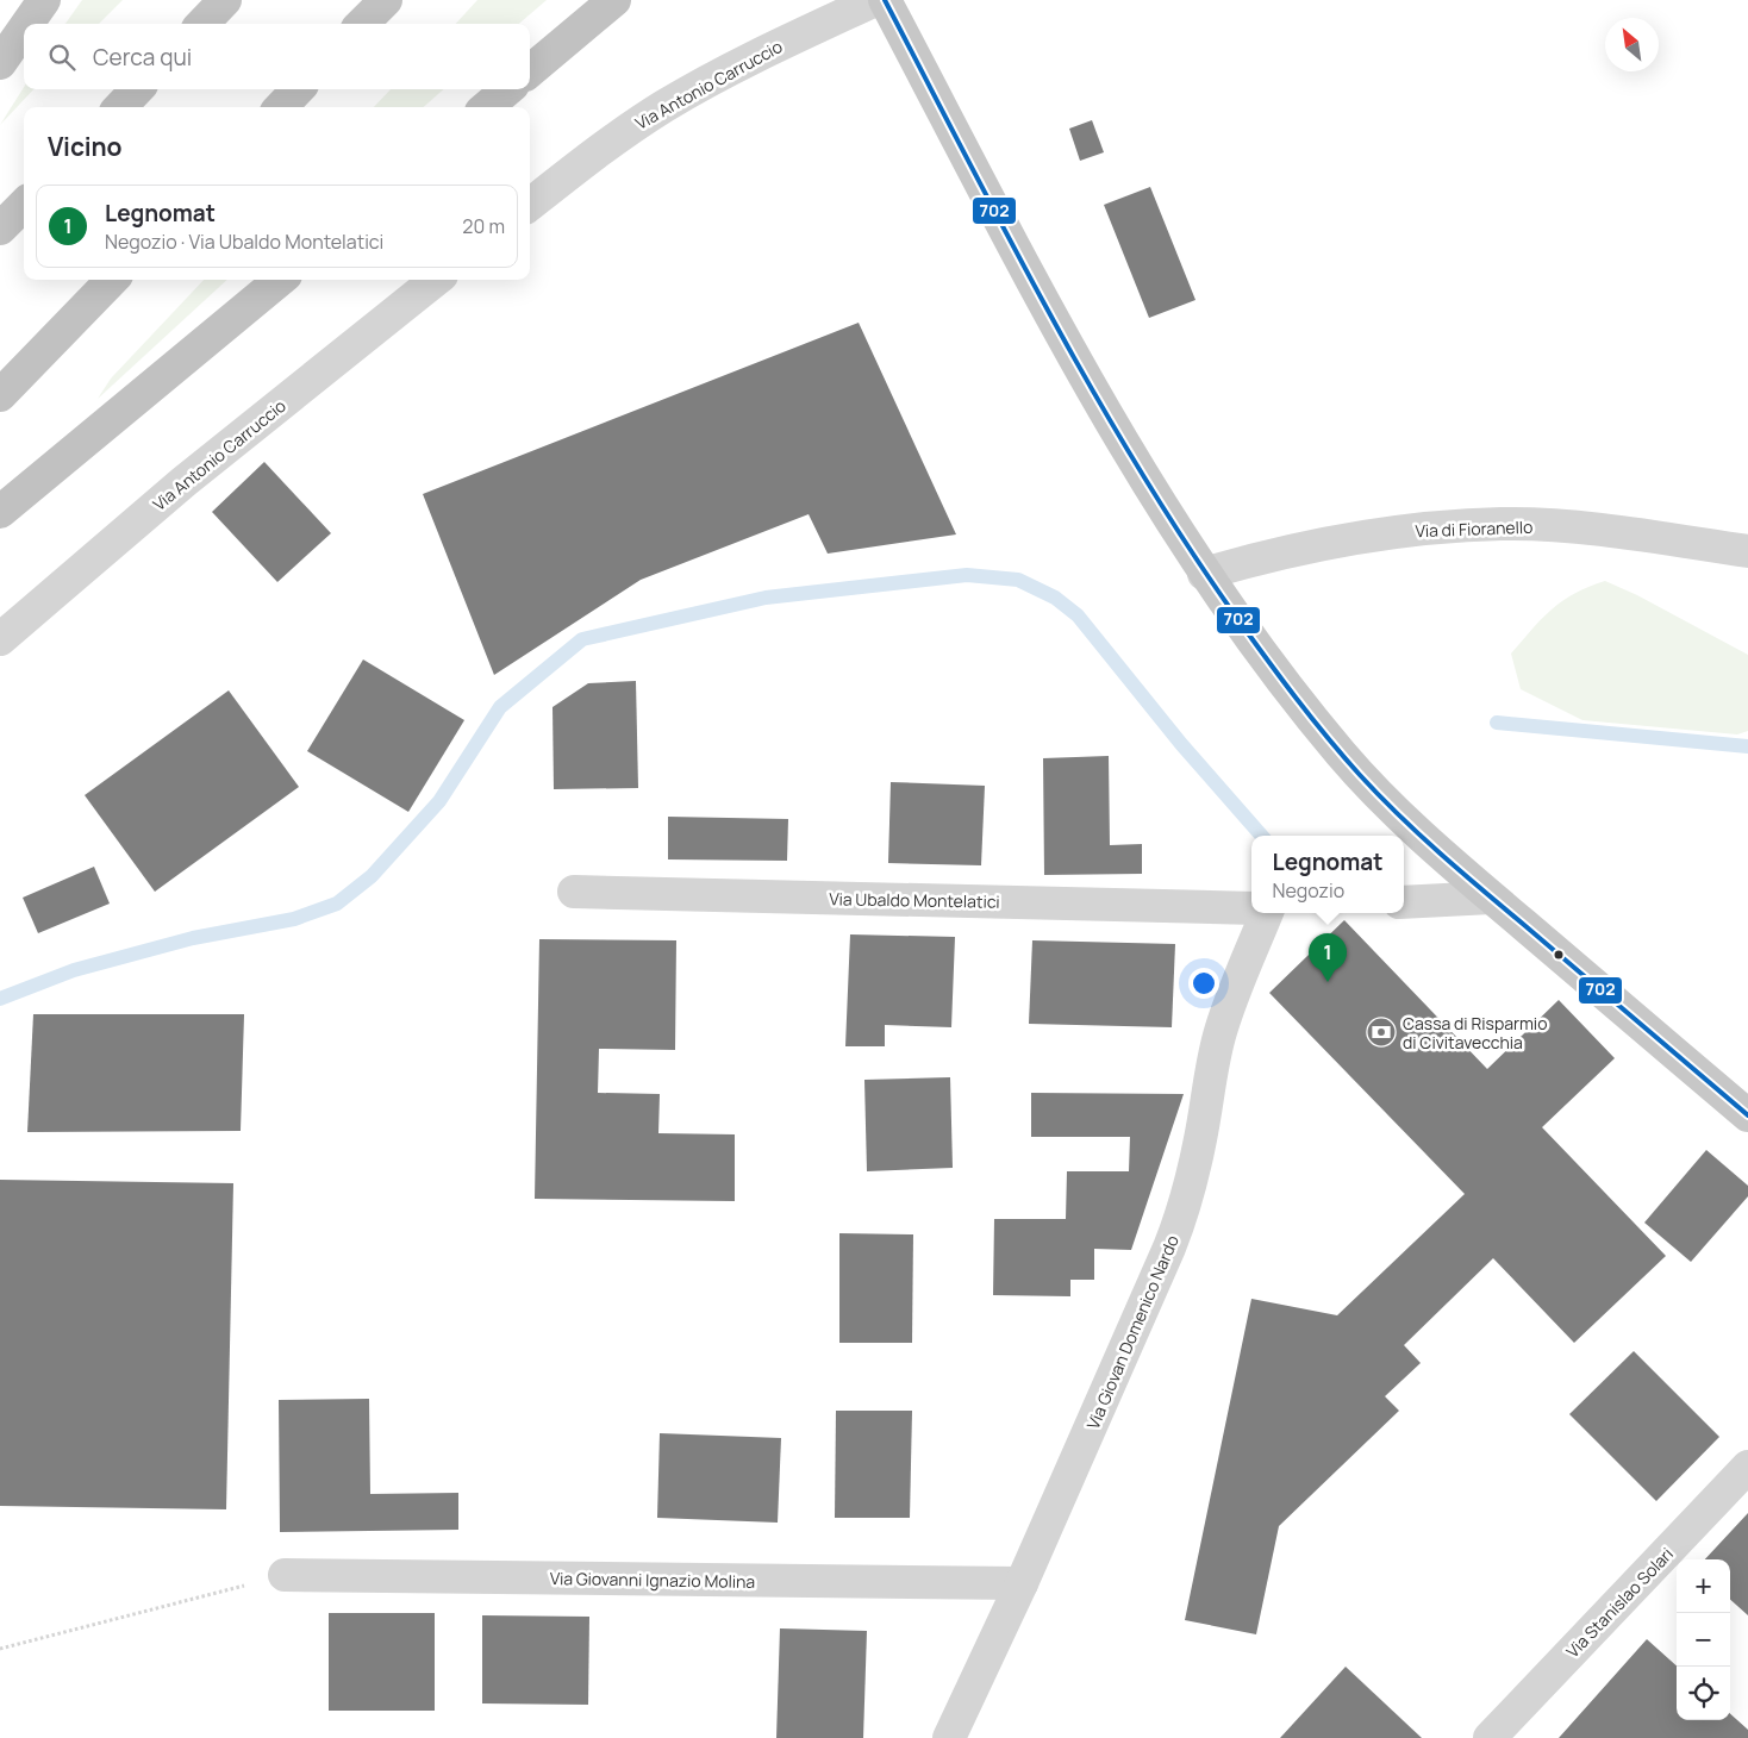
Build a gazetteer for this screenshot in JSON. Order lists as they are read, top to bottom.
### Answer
{
  "streets": {
    "street": [
      "Via Antonio Carruccio",
      "Via di Fioranello",
      "Via Ubaldo Montelatici",
      "Via Giovan Domenico Nardo",
      "Via Giovanni Ignazio Molina",
      "Via Stanislao Solari"
    ]
  },
  "crossings": [
    ["Via Giovan Domenico Nardo", "Via Giovanni Ignazio Molina"]
  ],
  "places": {
    "bank": ["Cassa di Risparmio di Civitavecchia"]
  },
  "lines": ["transit line 702"],
  "north": "top left",
  "page": {
    "search": "Cerca qui",
    "heading": "Vicino",
    "list": [
      {
        "mark": "1",
        "name": "Legnomat",
        "note": "Negozio · Via Ubaldo Montelatici",
        "value": "20 m"
      }
    ],
    "popup": ["Legnomat", "Negozio"],
    "pins": "1",
    "map_buttons": ["+", "−"]
  }
}
